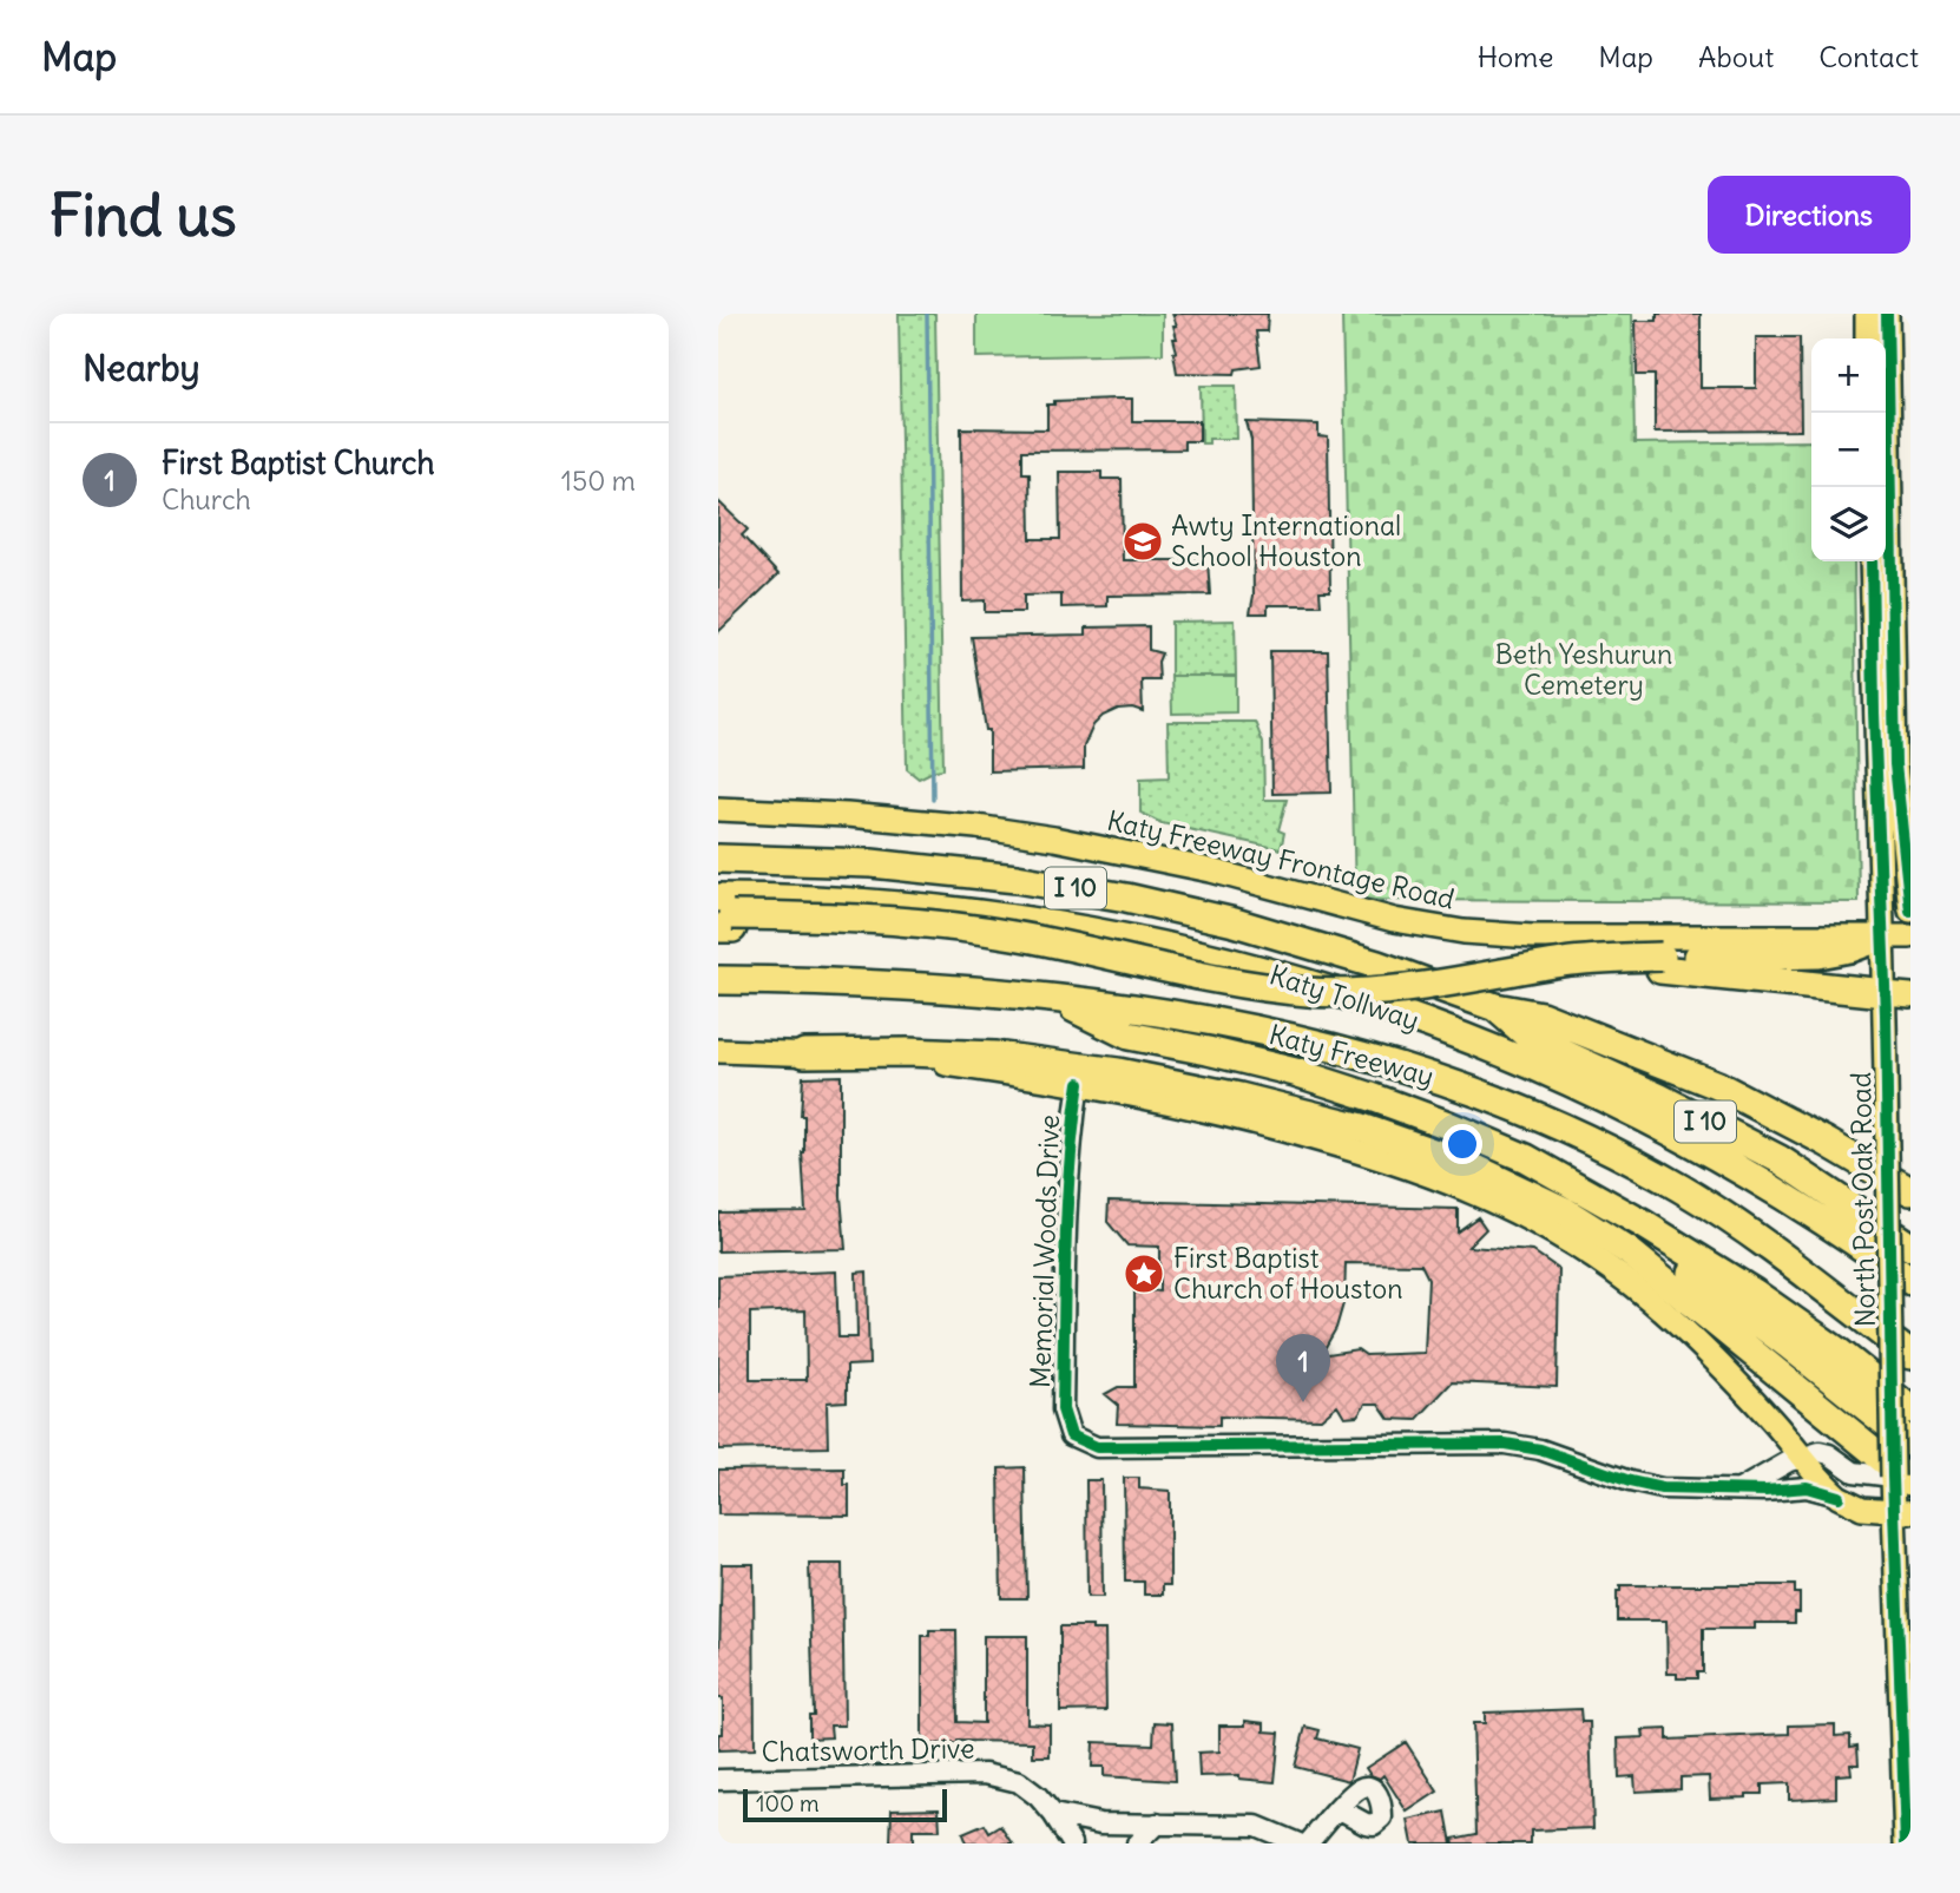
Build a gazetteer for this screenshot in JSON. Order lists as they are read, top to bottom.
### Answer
{
  "streets": {
    "highway": ["I 10", "Katy Tollway", "Katy Freeway"],
    "main road": ["Katy Freeway Frontage Road", "North Post Oak Road"],
    "street": ["Memorial Woods Drive", "Chatsworth Drive"]
  },
  "crossings": [
    ["Katy Freeway Frontage Road", "North Post Oak Road"]
  ],
  "parks": ["Beth Yeshurun Cemetery"],
  "places": {
    "school or university": ["Awty International School Houston"],
    "place": ["First Baptist Church of Houston"]
  },
  "scale_bar": "100 m",
  "page": {
    "header": "Map",
    "nav": [
      "Home",
      "Map",
      "About",
      "Contact"
    ],
    "buttons": "Directions",
    "title": "Find us",
    "heading": "Nearby",
    "map_buttons": ["+", "−"],
    "list": [
      {
        "mark": "1",
        "name": "First Baptist Church",
        "note": "Church",
        "value": "150 m"
      }
    ],
    "pins": "1",
    "scale": "100 m"
  }
}
